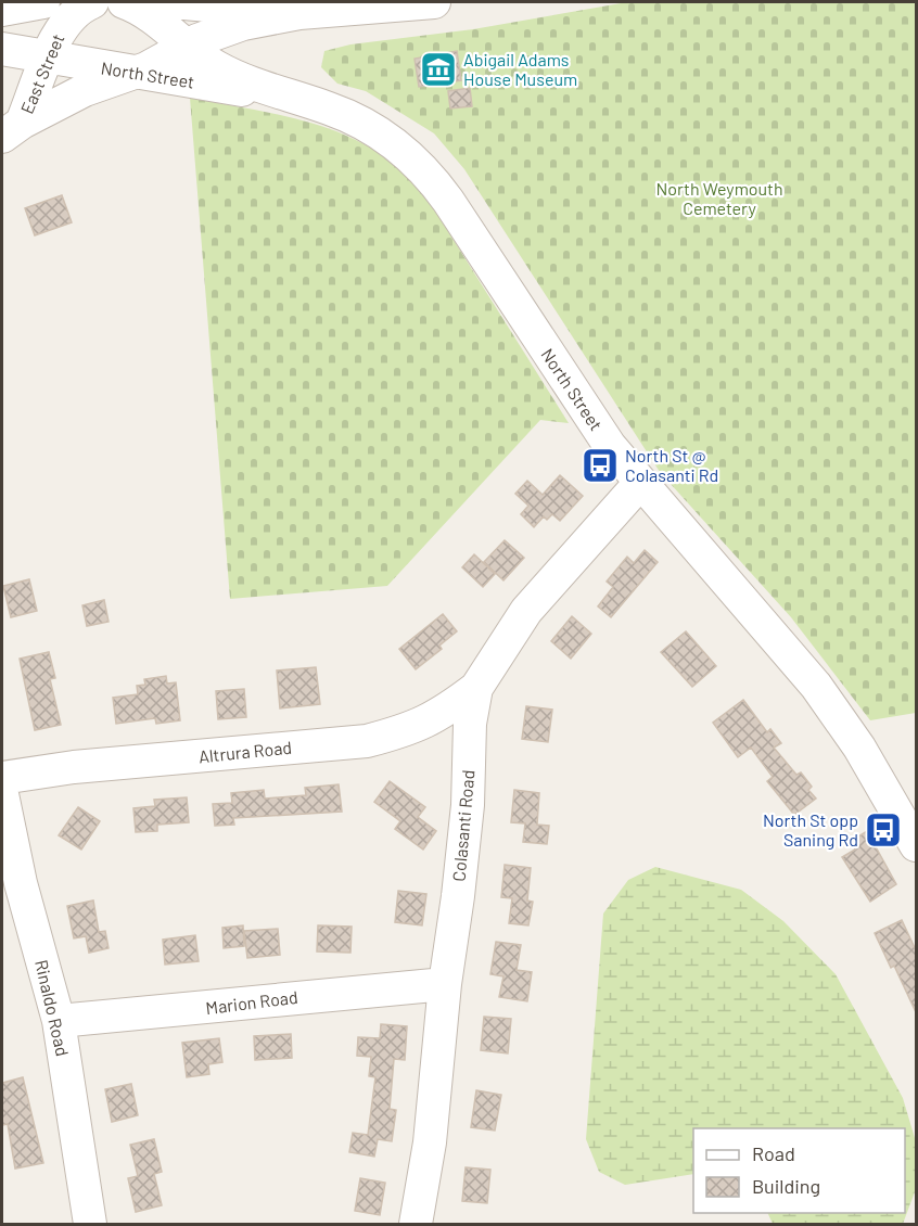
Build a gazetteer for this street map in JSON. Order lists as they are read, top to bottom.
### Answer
{
  "streets": {
    "street": [
      "East Street",
      "North Street",
      "Altrura Road",
      "Colasanti Road",
      "Marion Road",
      "Rinaldo Road"
    ]
  },
  "crossings": [
    ["East Street", "North Street"],
    ["North Street", "Colasanti Road"],
    ["Altrura Road", "Colasanti Road"],
    ["Colasanti Road", "Marion Road"],
    ["Marion Road", "Rinaldo Road"]
  ],
  "parks": ["North Weymouth Cemetery"],
  "places": {
    "museum": ["Abigail Adams House Museum"],
    "bus stop": ["North St @ Colasanti Rd", "North St opp Saning Rd"]
  },
  "legend": ["Road", "Building"]
}
